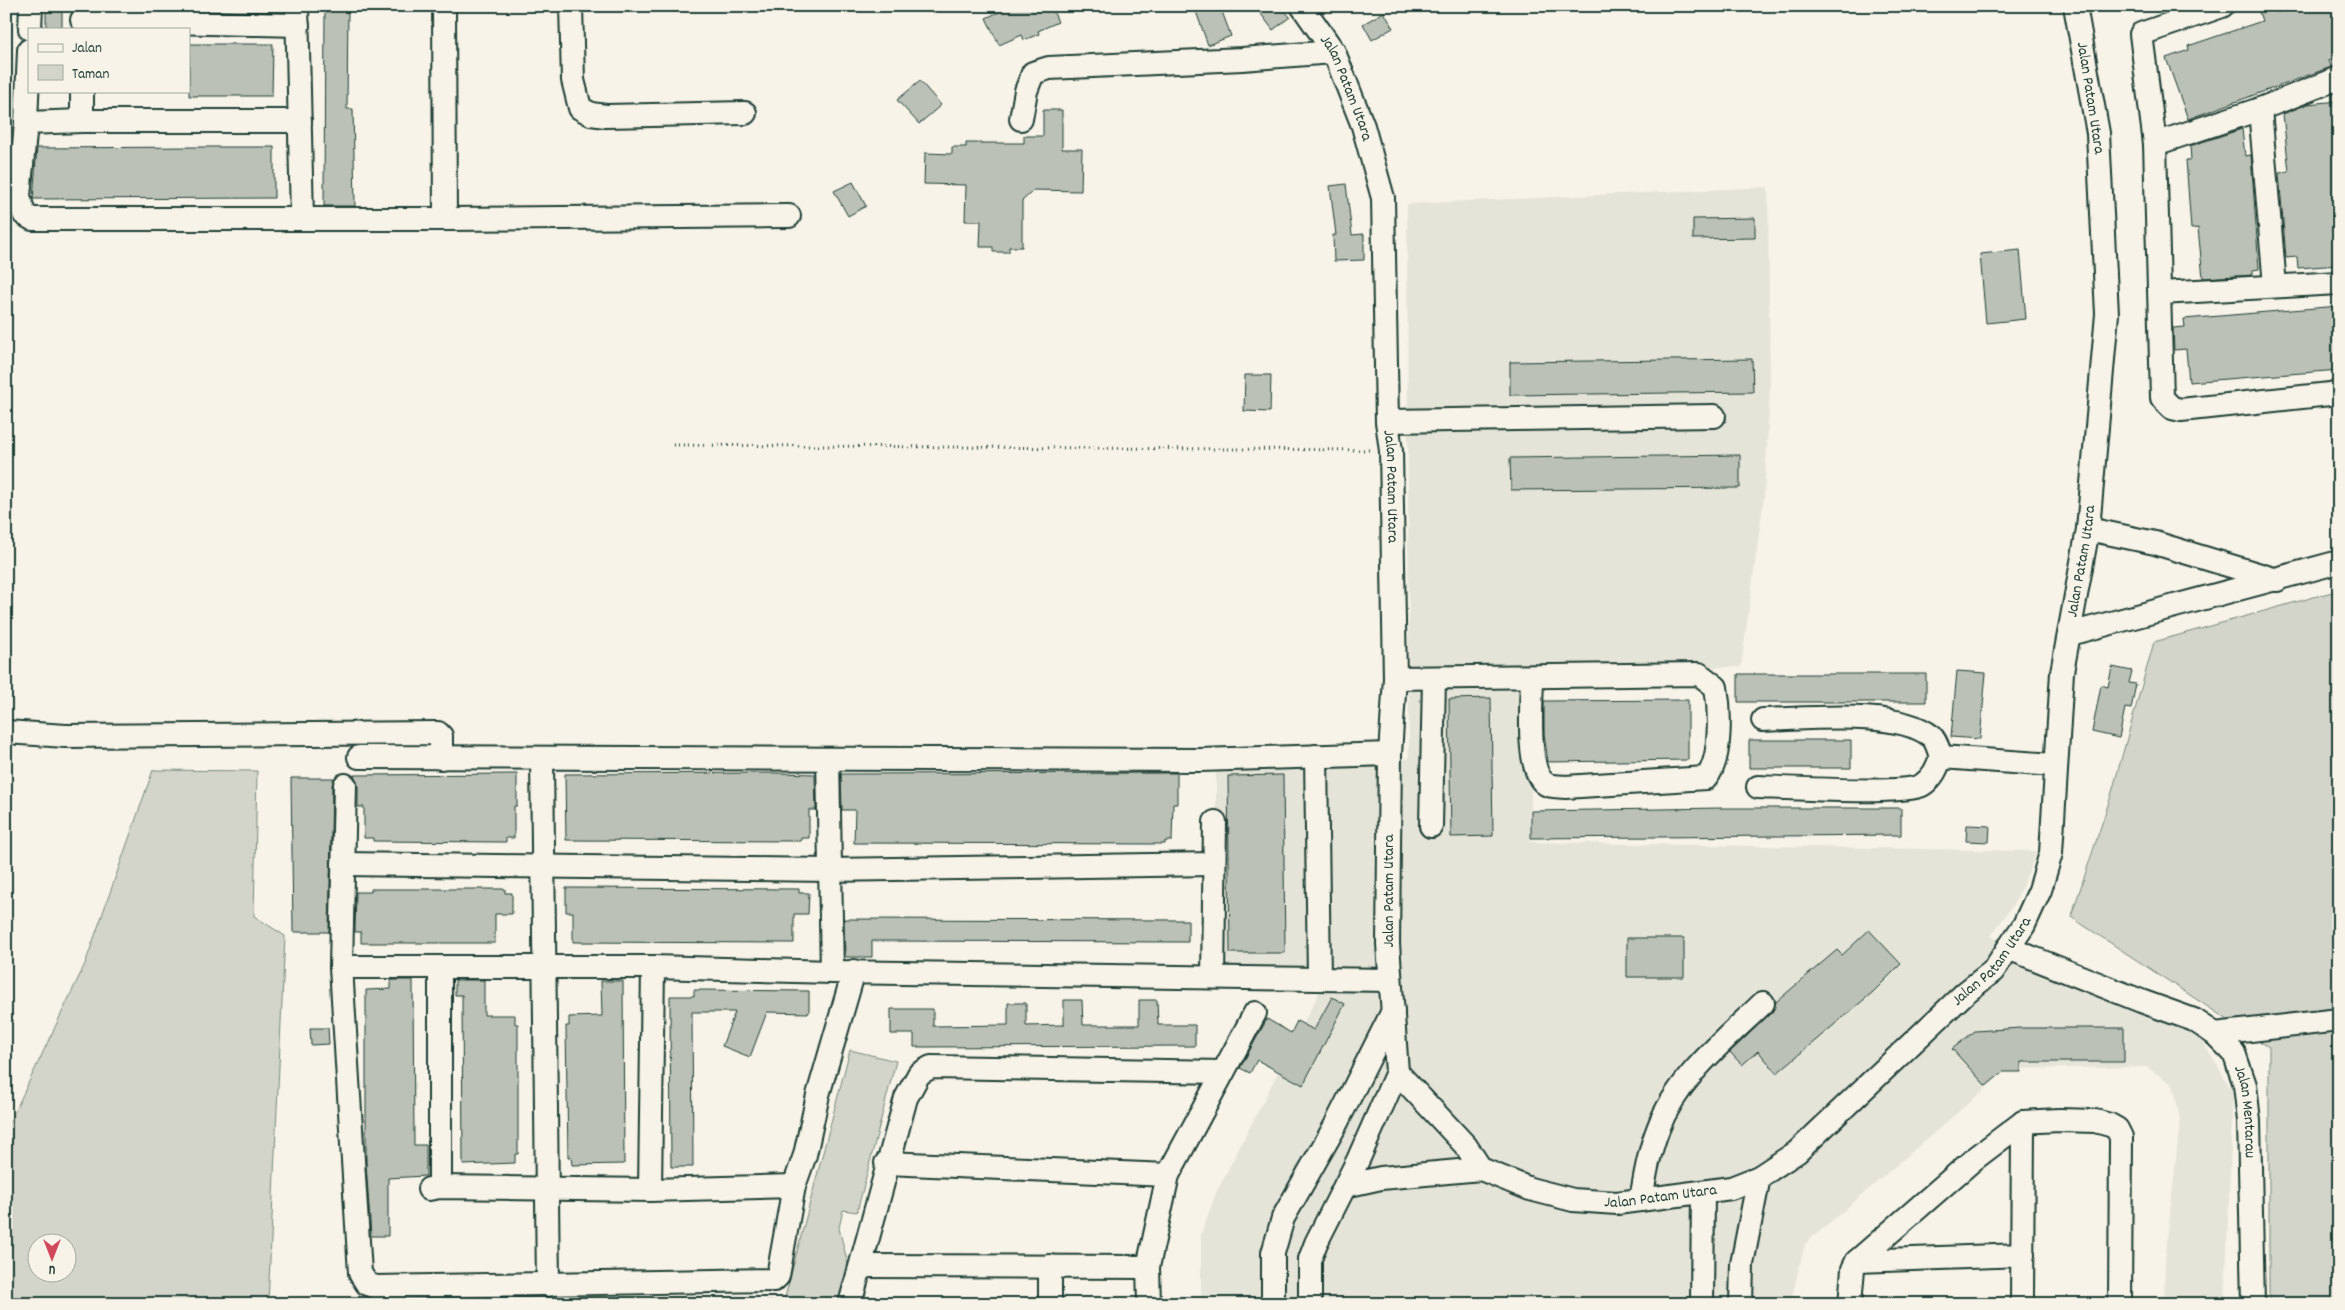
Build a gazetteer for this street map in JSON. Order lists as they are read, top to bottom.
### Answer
{
  "streets": {
    "street": ["Jalan Patam Utara", "Jalan Mentarau"]
  },
  "crossings": [
    ["Jalan Patam Utara", "Jalan Mentarau"]
  ],
  "legend": ["Jalan", "Taman"],
  "north": "bottom"
}
